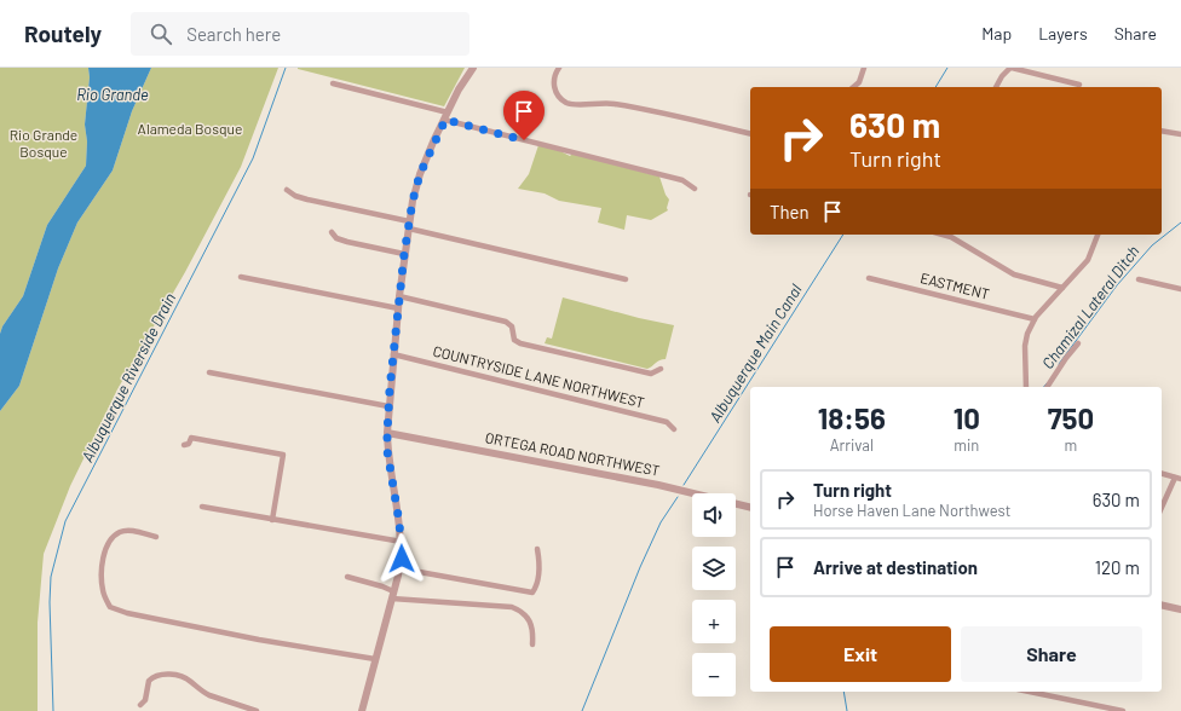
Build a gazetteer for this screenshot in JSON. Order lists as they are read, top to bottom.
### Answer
{
  "streets": {
    "street": ["EASTMENT", "COUNTRYSIDE LANE NORTHWEST", "ORTEGA ROAD NORTHWEST"]
  },
  "water": [
    "Rio Grande",
    "Chamizal Lateral Ditch",
    "Albuquerque Main Canal",
    "Albuquerque Riverside Drain"
  ],
  "parks": ["Alameda Bosque", "Rio Grande Bosque"],
  "page": {
    "header": "Routely",
    "search": "Search here",
    "nav": ["Map", "Layers", "Share"],
    "turn": ["630 m", "Turn right"],
    "then": "Then",
    "eta": [
      "18:56",
      "Arrival",
      "10",
      "min",
      "750",
      "m"
    ],
    "list": [
      {
        "name": "Turn right",
        "note": "Horse Haven Lane Northwest",
        "value": "630 m"
      },
      {
        "name": "Arrive at destination",
        "value": "120 m"
      }
    ],
    "map_buttons": ["+", "−"],
    "buttons": ["Exit", "Share"]
  }
}
